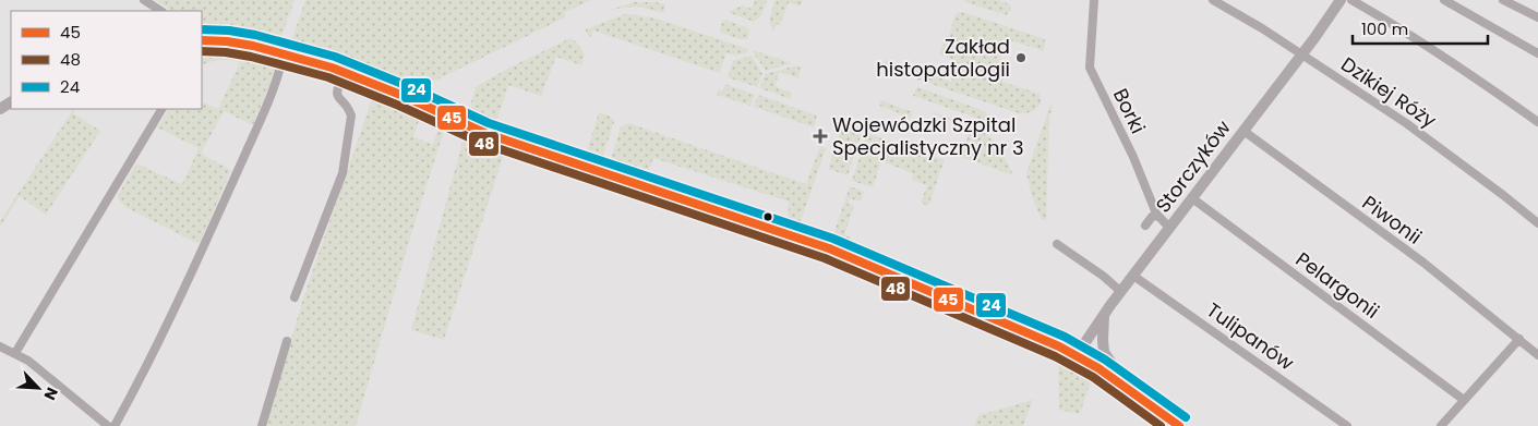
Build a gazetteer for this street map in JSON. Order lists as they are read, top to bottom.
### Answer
{
  "streets": {
    "street": [
      "Dzikiej Róży",
      "Borki",
      "Storczyków",
      "Piwonii",
      "Pelargonii",
      "Tulipanów"
    ]
  },
  "crossings": [
    ["Dzikiej Róży", "Storczyków"],
    ["Borki", "Storczyków"],
    ["Storczyków", "Piwonii"],
    ["Storczyków", "Pelargonii"],
    ["Storczyków", "Tulipanów"]
  ],
  "places": {
    "other": ["Zakład histopatologii"],
    "health": ["Wojewódzki Szpital Specjalistyczny nr 3"]
  },
  "lines": ["transit line 24", "transit line 45", "transit line 48"],
  "legend": ["45", "48", "24"],
  "scale_bar": "100 m",
  "north": "bottom right"
}
